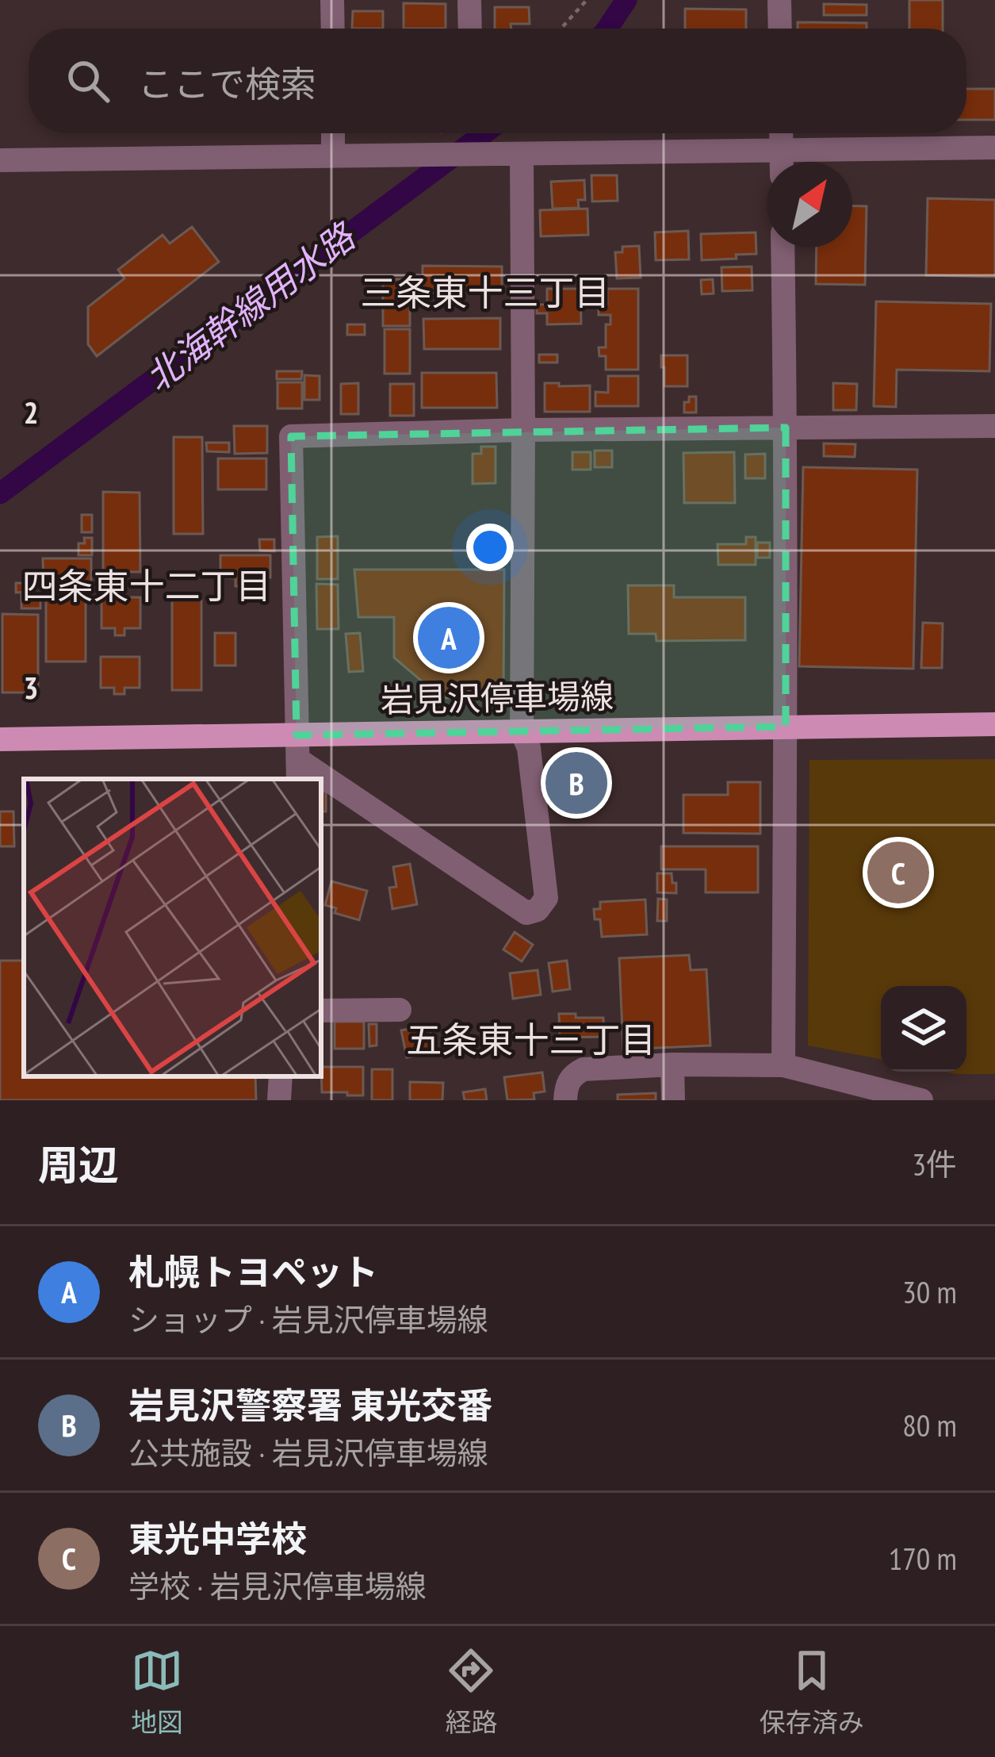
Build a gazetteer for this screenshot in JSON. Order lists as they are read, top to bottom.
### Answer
{
  "streets": {
    "main road": ["岩見沢停車場線"]
  },
  "districts": ["三条東十三丁目", "四条東十二丁目", "五条東十三丁目"],
  "water": ["北海幹線用水路"],
  "north": "top right",
  "page": {
    "search": "ここで検索",
    "pins": ["A", "B", "C"],
    "heading": ["周辺", "3件"],
    "list": [
      {
        "mark": "A",
        "name": "札幌トヨペット",
        "note": "ショップ · 岩見沢停車場線",
        "value": "30 m"
      },
      {
        "mark": "B",
        "name": "岩見沢警察署 東光交番",
        "note": "公共施設 · 岩見沢停車場線",
        "value": "80 m"
      },
      {
        "mark": "C",
        "name": "東光中学校",
        "note": "学校 · 岩見沢停車場線",
        "value": "170 m"
      }
    ],
    "nav": ["地図", "経路", "保存済み"]
  },
  "grid": {
    "rows": ["2", "3"]
  }
}
